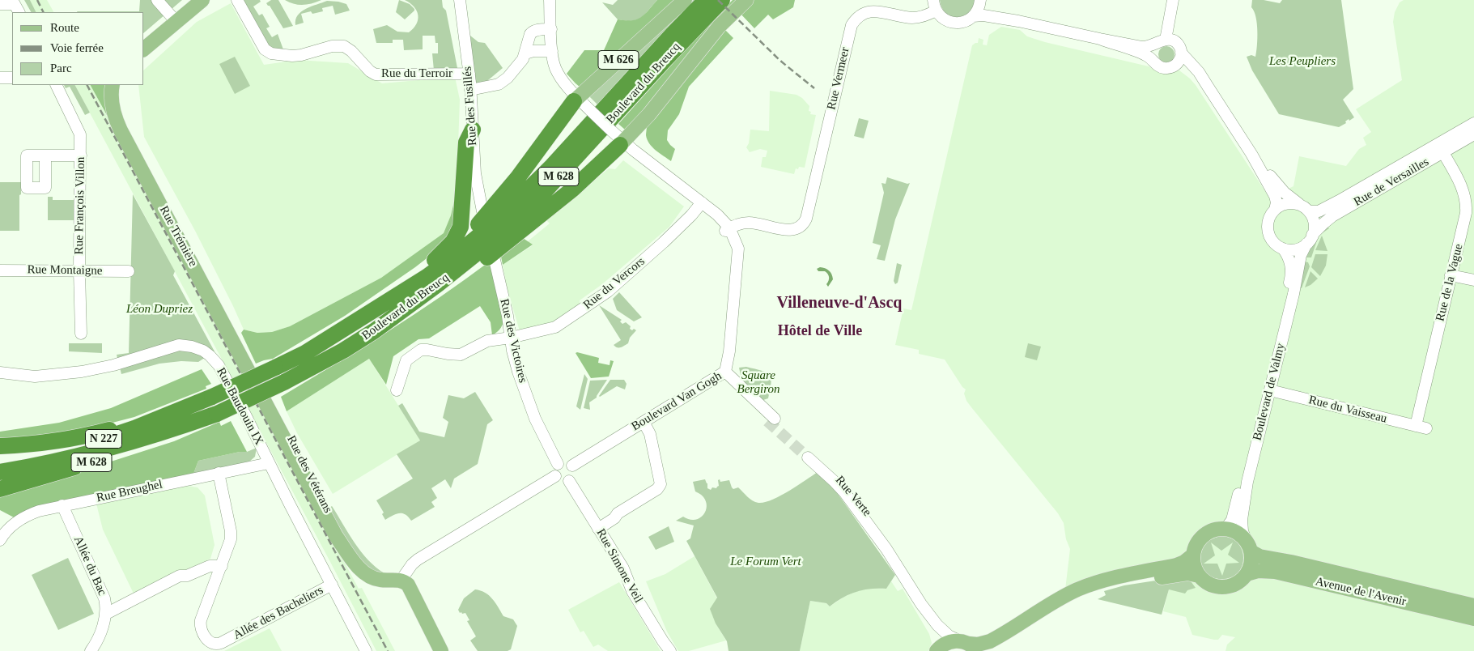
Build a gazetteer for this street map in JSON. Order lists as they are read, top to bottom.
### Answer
{
  "streets": {
    "highway": ["Boulevard du Breucq", "M 628", "N 227"],
    "main road": [
      "M 626",
      "Rue Trémière",
      "Rue des Vétérans",
      "Avenue de l'Avenir"
    ],
    "street": [
      "Rue du Terroir",
      "Rue Vermeer",
      "Rue des Fusillés",
      "Rue de Versailles",
      "Rue François Villon",
      "Rue Montaigne",
      "Rue de la Vague",
      "Rue du Vercors",
      "Rue des Victoires",
      "Boulevard de Valmy",
      "Boulevard Van Gogh",
      "Rue Baudouin IX",
      "Rue du Vaisseau",
      "Rue Breughel",
      "Rue Verte",
      "Allée du Bac",
      "Rue Simone Veil",
      "Allée des Bacheliers"
    ]
  },
  "crossings": [
    ["M 626", "Boulevard Van Gogh"],
    ["Rue du Terroir", "Rue des Fusillés"],
    ["Rue Vermeer", "Boulevard Van Gogh"],
    ["Boulevard du Breucq", "M 628"],
    ["Rue de Versailles", "Rue de la Vague"],
    ["Rue de Versailles", "Boulevard de Valmy"],
    ["Rue François Villon", "Rue Montaigne"],
    ["Rue Trémière", "Rue des Vétérans"],
    ["Rue de la Vague", "Rue du Vaisseau"],
    ["Rue du Vercors", "Rue des Victoires"],
    ["Rue du Vercors", "Boulevard Van Gogh"],
    ["Rue des Victoires", "Boulevard Van Gogh"],
    ["Rue des Victoires", "Rue Simone Veil"],
    ["Boulevard de Valmy", "Rue du Vaisseau"],
    ["Boulevard de Valmy", "Avenue de l'Avenir"],
    ["Boulevard Van Gogh", "Rue Simone Veil"],
    ["Rue Baudouin IX", "Rue Breughel"],
    ["Rue Baudouin IX", "Allée des Bacheliers"],
    ["Rue Breughel", "Allée du Bac"],
    ["Rue Breughel", "Allée des Bacheliers"]
  ],
  "districts": ["Villeneuve-d'Ascq", "Hôtel de Ville"],
  "parks": [
    "Les Peupliers",
    "Léon Dupriez",
    "Square Bergiron",
    "Le Forum Vert"
  ],
  "legend": ["Route", "Voie ferrée", "Parc"]
}
